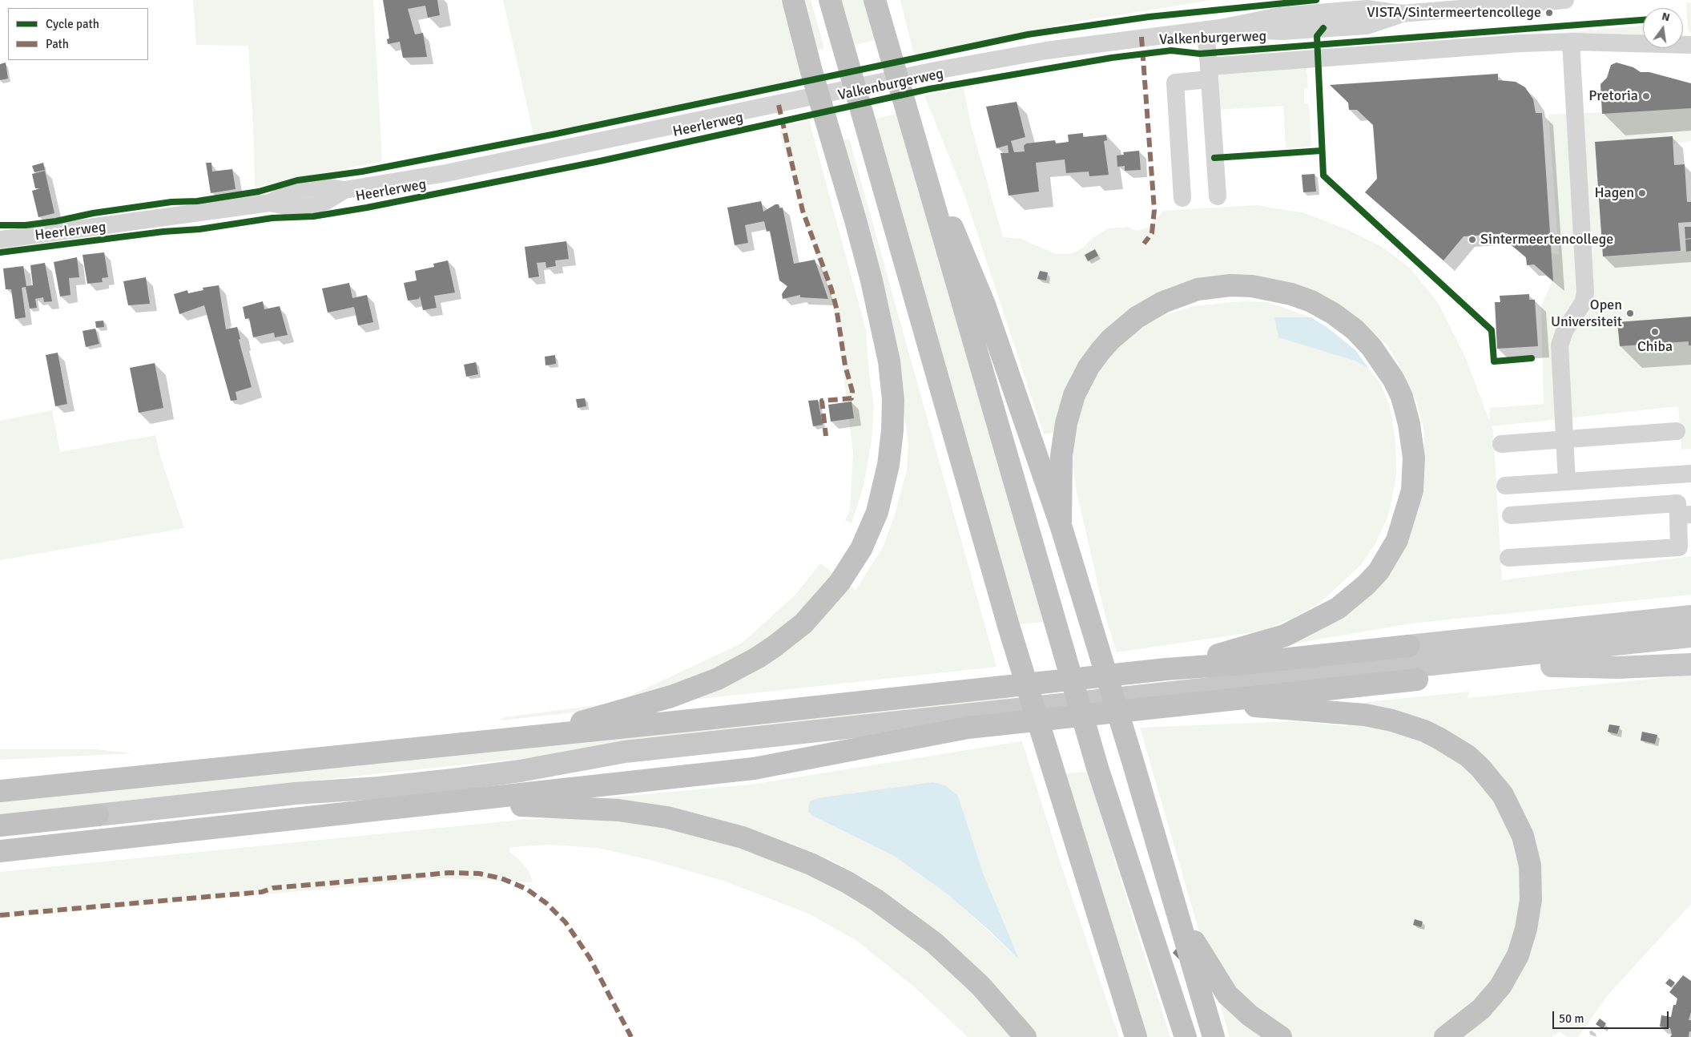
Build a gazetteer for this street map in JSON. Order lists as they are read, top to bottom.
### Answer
{
  "streets": {
    "street": ["Valkenburgerweg", "Heerlerweg"]
  },
  "crossings": [
    ["Valkenburgerweg", "Heerlerweg"]
  ],
  "places": [
    "VISTA/Sintermeertencollege",
    "Pretoria",
    "Hagen",
    "Sintermeertencollege",
    "Open Universiteit",
    "Chiba"
  ],
  "legend": ["Cycle path", "Path"],
  "scale_bar": "50 m",
  "north": "top"
}
